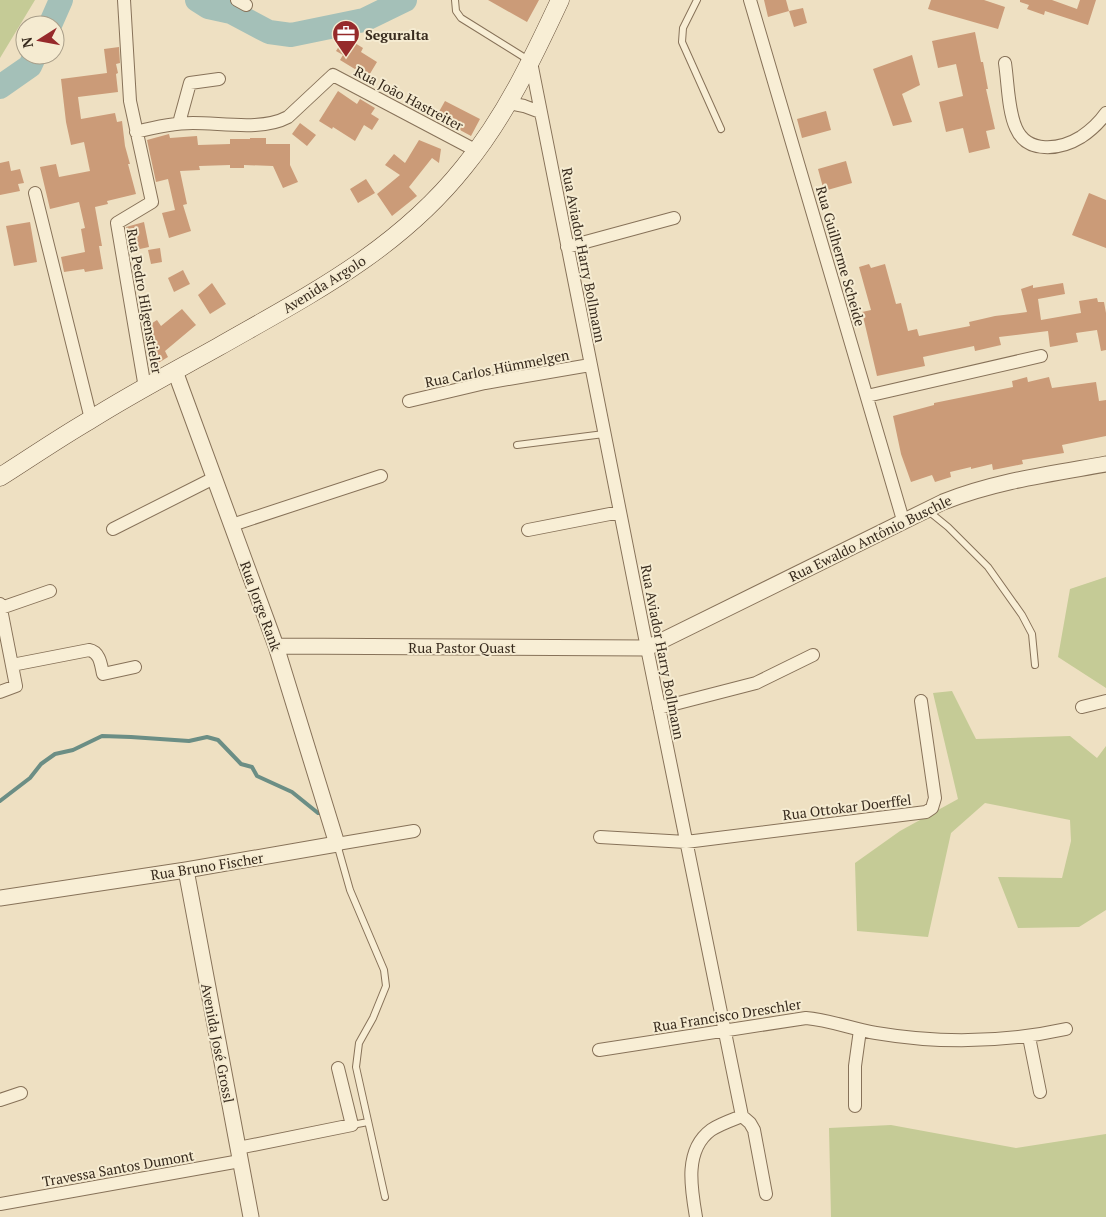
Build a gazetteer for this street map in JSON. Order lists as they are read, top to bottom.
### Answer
{
  "streets": {
    "main road": ["Avenida Argolo"],
    "street": [
      "Rua João Hastreiter",
      "Rua Aviador Harry Bollmann",
      "Rua Guilherme Scheide",
      "Rua Pedro Hilgenstieler",
      "Rua Carlos Hümmelgen",
      "Rua Ewaldo Antônio Buschle",
      "Rua Jorge Rank",
      "Rua Pastor Quast",
      "Rua Ottokar Doerffel",
      "Rua Bruno Fischer",
      "Rua Francisco Dreschler",
      "Avenida José Grossl",
      "Travessa Santos Dumont"
    ]
  },
  "crossings": [
    ["Rua João Hastreiter", "Avenida Argolo"],
    ["Rua João Hastreiter", "Rua Pedro Hilgenstieler"],
    ["Rua Aviador Harry Bollmann", "Avenida Argolo"],
    ["Rua Aviador Harry Bollmann", "Rua Carlos Hümmelgen"],
    ["Rua Aviador Harry Bollmann", "Rua Ewaldo Antônio Buschle"],
    ["Rua Aviador Harry Bollmann", "Rua Pastor Quast"],
    ["Rua Aviador Harry Bollmann", "Rua Ottokar Doerffel"],
    ["Rua Aviador Harry Bollmann", "Rua Francisco Dreschler"],
    ["Rua Guilherme Scheide", "Rua Ewaldo Antônio Buschle"],
    ["Avenida Argolo", "Rua Pedro Hilgenstieler"],
    ["Avenida Argolo", "Rua Jorge Rank"],
    ["Rua Ewaldo Antônio Buschle", "Rua Pastor Quast"],
    ["Rua Jorge Rank", "Rua Pastor Quast"],
    ["Rua Jorge Rank", "Rua Bruno Fischer"],
    ["Rua Bruno Fischer", "Avenida José Grossl"],
    ["Avenida José Grossl", "Travessa Santos Dumont"]
  ],
  "places": {
    "office": ["Seguralta"]
  },
  "north": "left"
}
